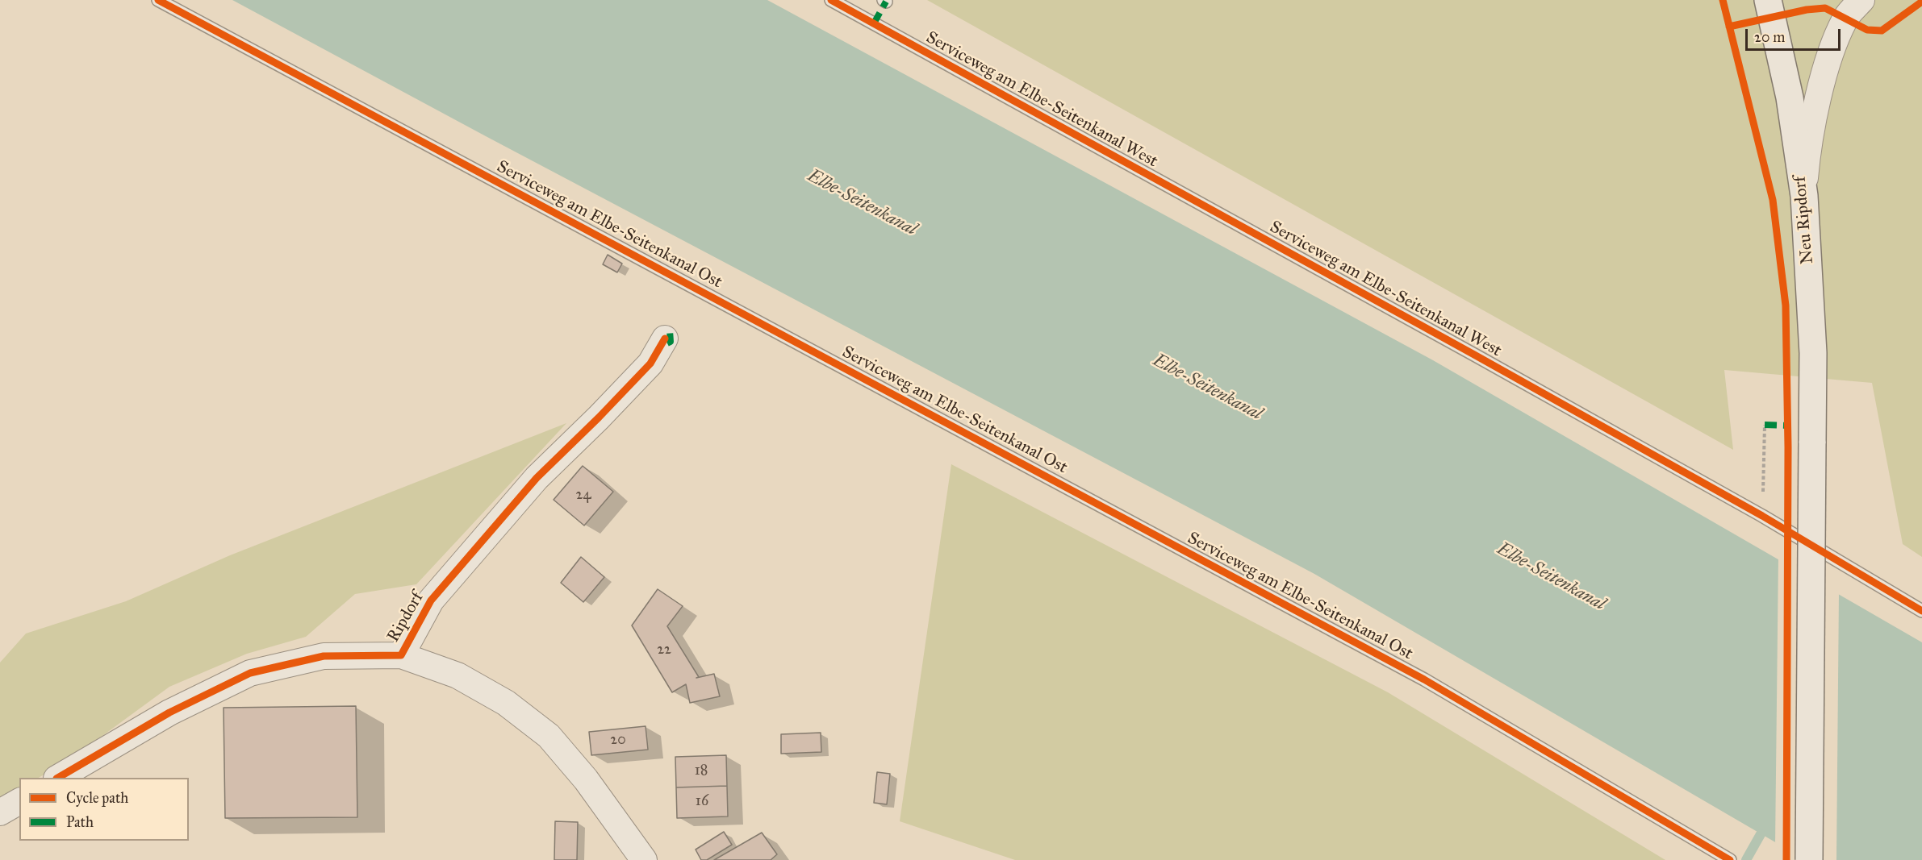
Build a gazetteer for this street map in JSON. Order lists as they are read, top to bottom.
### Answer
{
  "streets": {
    "street": ["Neu Ripdorf", "Ripdorf"],
    "lane": ["Serviceweg am Elbe-Seitenkanal West", "Serviceweg am Elbe-Seitenkanal Ost"]
  },
  "water": ["Elbe-Seitenkanal"],
  "house_numbers": [
    "24",
    "22",
    "20",
    "18",
    "16"
  ],
  "legend": ["Cycle path", "Path"],
  "scale_bar": "20 m"
}
